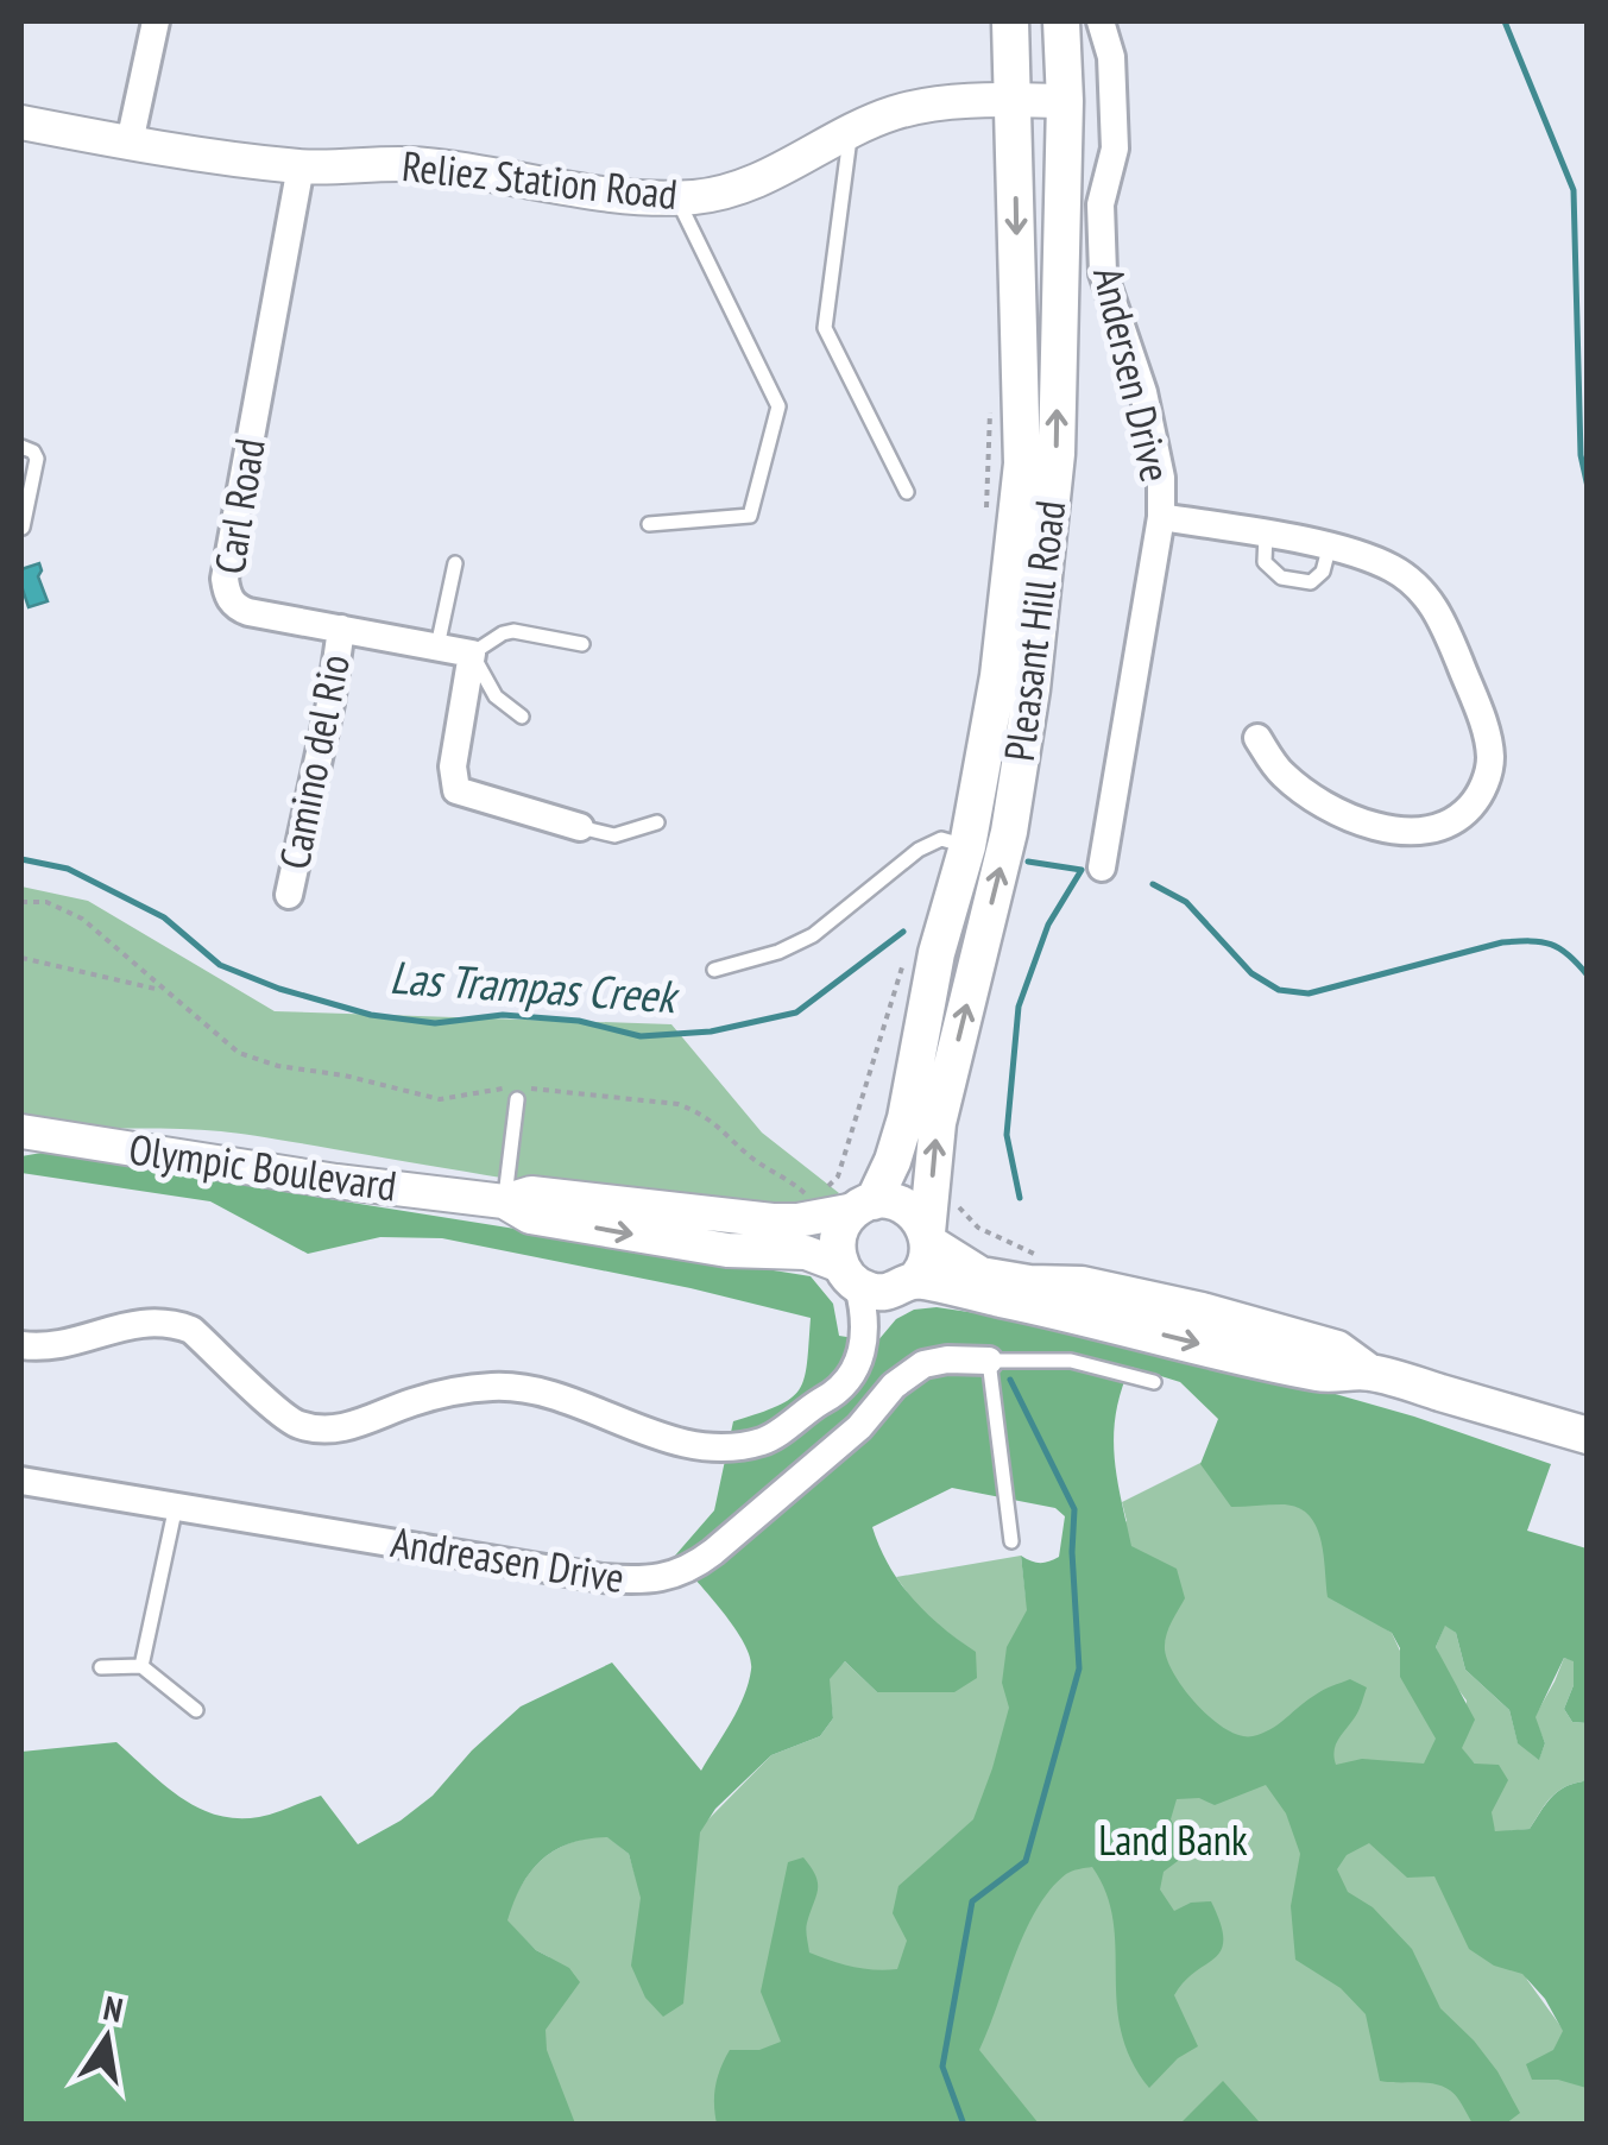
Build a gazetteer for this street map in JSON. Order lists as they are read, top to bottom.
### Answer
{
  "streets": {
    "main road": ["Pleasant Hill Road", "Olympic Boulevard"],
    "street": [
      "Reliez Station Road",
      "Andersen Drive",
      "Carl Road",
      "Camino del Rio",
      "Andreasen Drive"
    ]
  },
  "crossings": [
    ["Reliez Station Road", "Andersen Drive"],
    ["Reliez Station Road", "Carl Road"],
    ["Reliez Station Road", "Pleasant Hill Road"],
    ["Carl Road", "Camino del Rio"],
    ["Pleasant Hill Road", "Olympic Boulevard"]
  ],
  "water": ["Las Trampas Creek"],
  "parks": ["Land Bank"],
  "north": "top"
}
